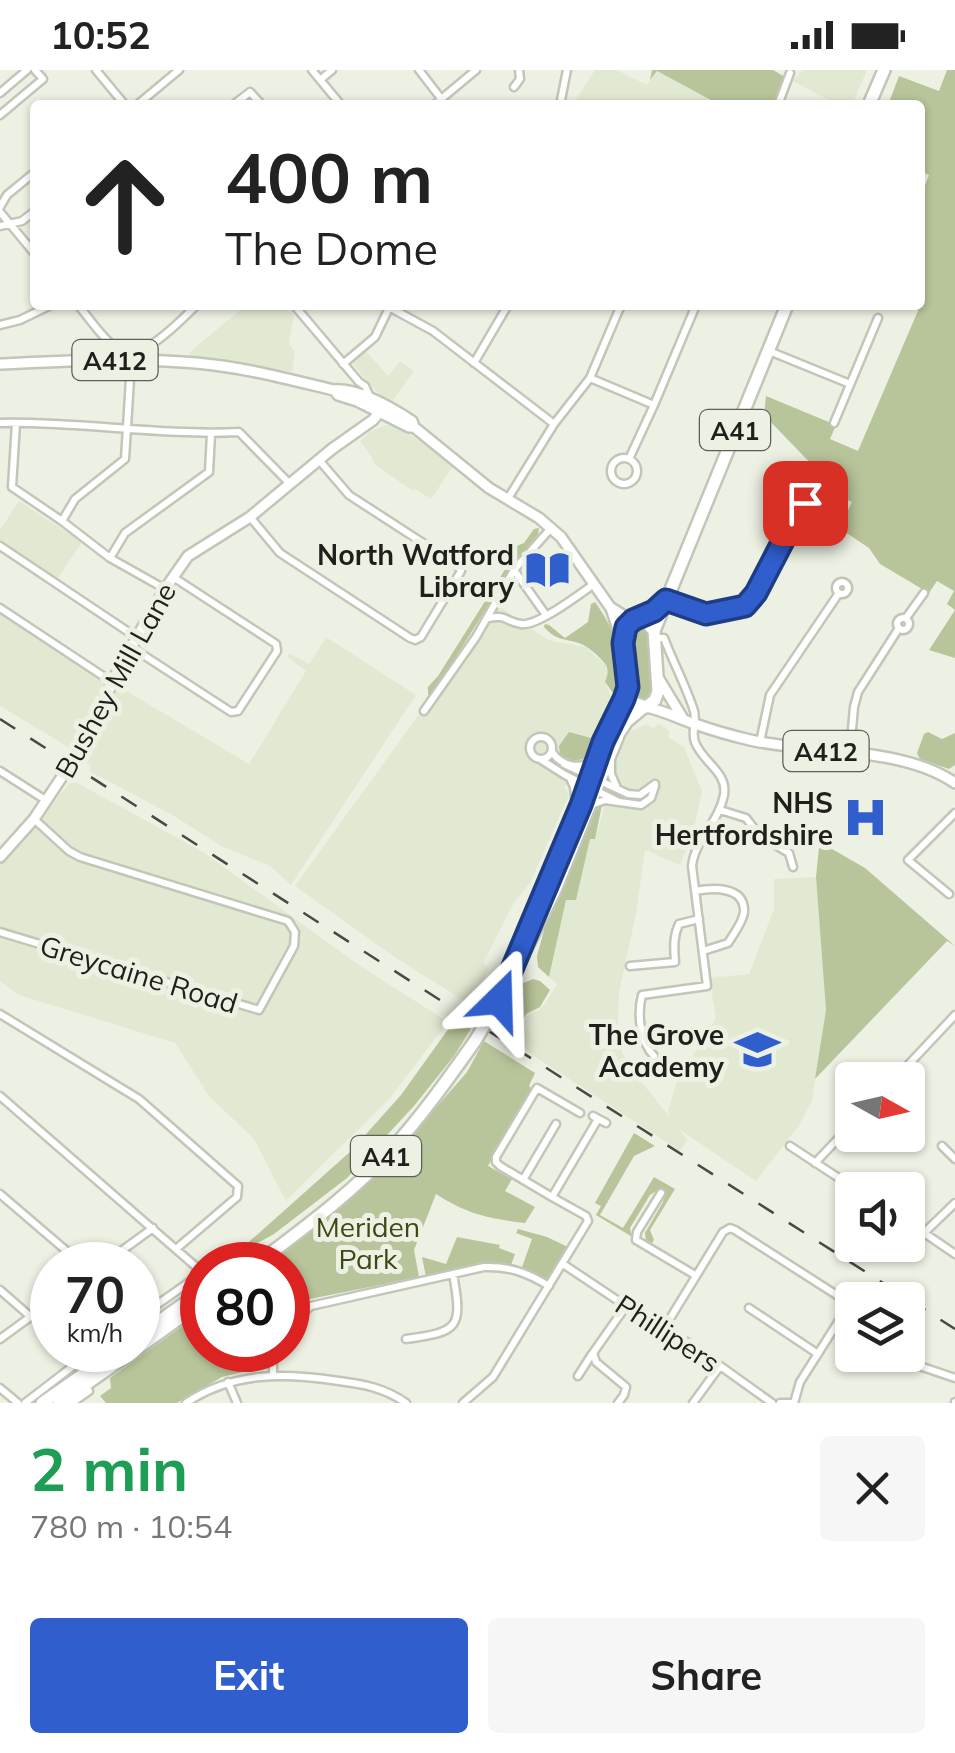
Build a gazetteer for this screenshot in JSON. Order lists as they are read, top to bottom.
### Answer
{
  "streets": {
    "highway": ["A41"],
    "main road": ["A412", "Bushey Mill Lane"],
    "street": ["Greycaine Road", "Phillipers"]
  },
  "crossings": [
    ["A412", "A41"],
    ["A412", "Bushey Mill Lane"],
    ["Bushey Mill Lane", "Greycaine Road"]
  ],
  "parks": ["Meriden Park"],
  "places": {
    "library": ["North Watford Library"],
    "hospital": ["NHS Hertfordshire"],
    "school or university": ["The Grove Academy"]
  },
  "north": "right",
  "page": {
    "status": "10:52",
    "turn": ["400 m", "The Dome"],
    "speed": "70 km/h",
    "limit": "80",
    "heading": ["2 min", "780 m · 10:54"],
    "buttons": ["Exit", "Share"]
  }
}
